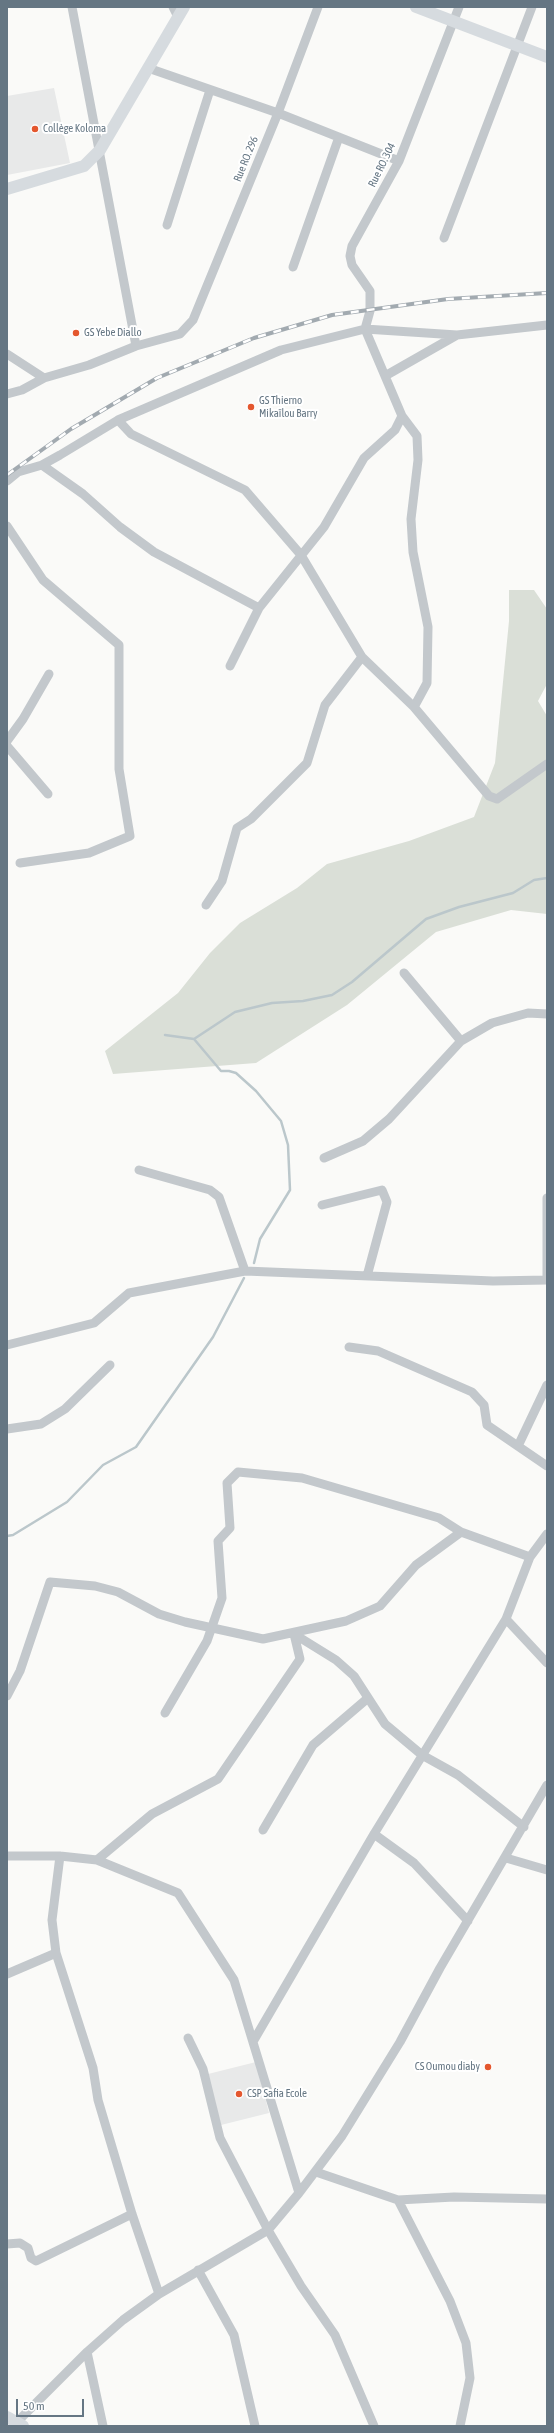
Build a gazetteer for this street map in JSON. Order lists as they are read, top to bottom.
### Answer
{
  "streets": {
    "street": ["Rue RO. 296", "Rue RO. 304"]
  },
  "places": [
    "Collège Koloma",
    "GS Yebe Diallo",
    "GS Thierno Mikaïlou Barry",
    "CS Oumou diaby",
    "CSP Safia Ecole"
  ],
  "scale_bar": "50 m"
}
